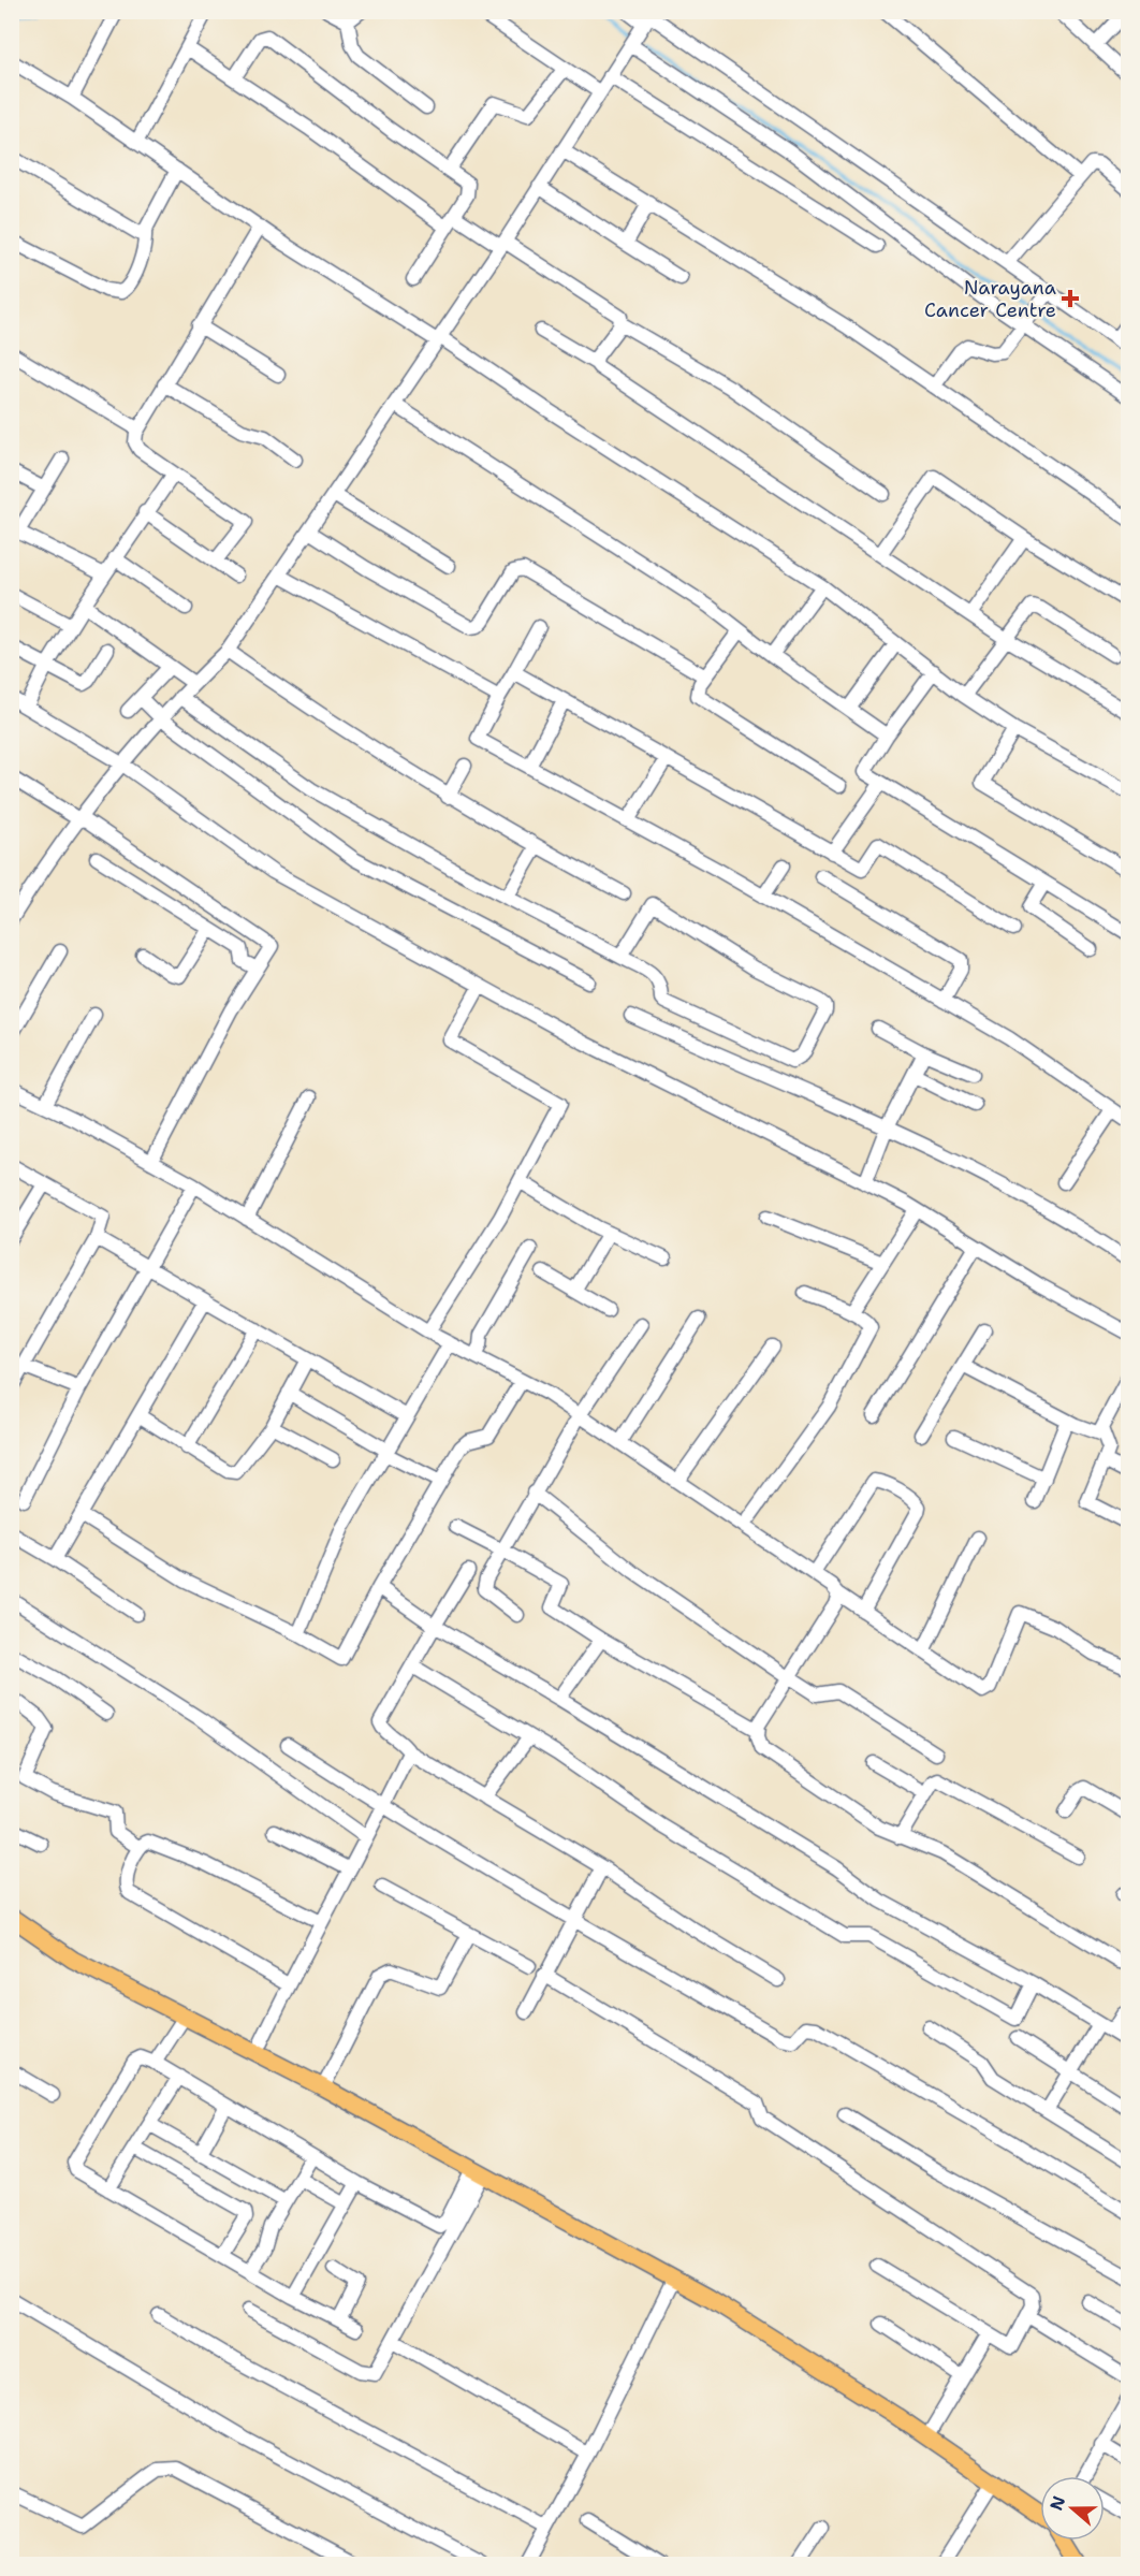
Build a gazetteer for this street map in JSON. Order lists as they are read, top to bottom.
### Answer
{
  "places": {
    "health": ["Narayana Cancer Centre"]
  },
  "north": "left"
}
